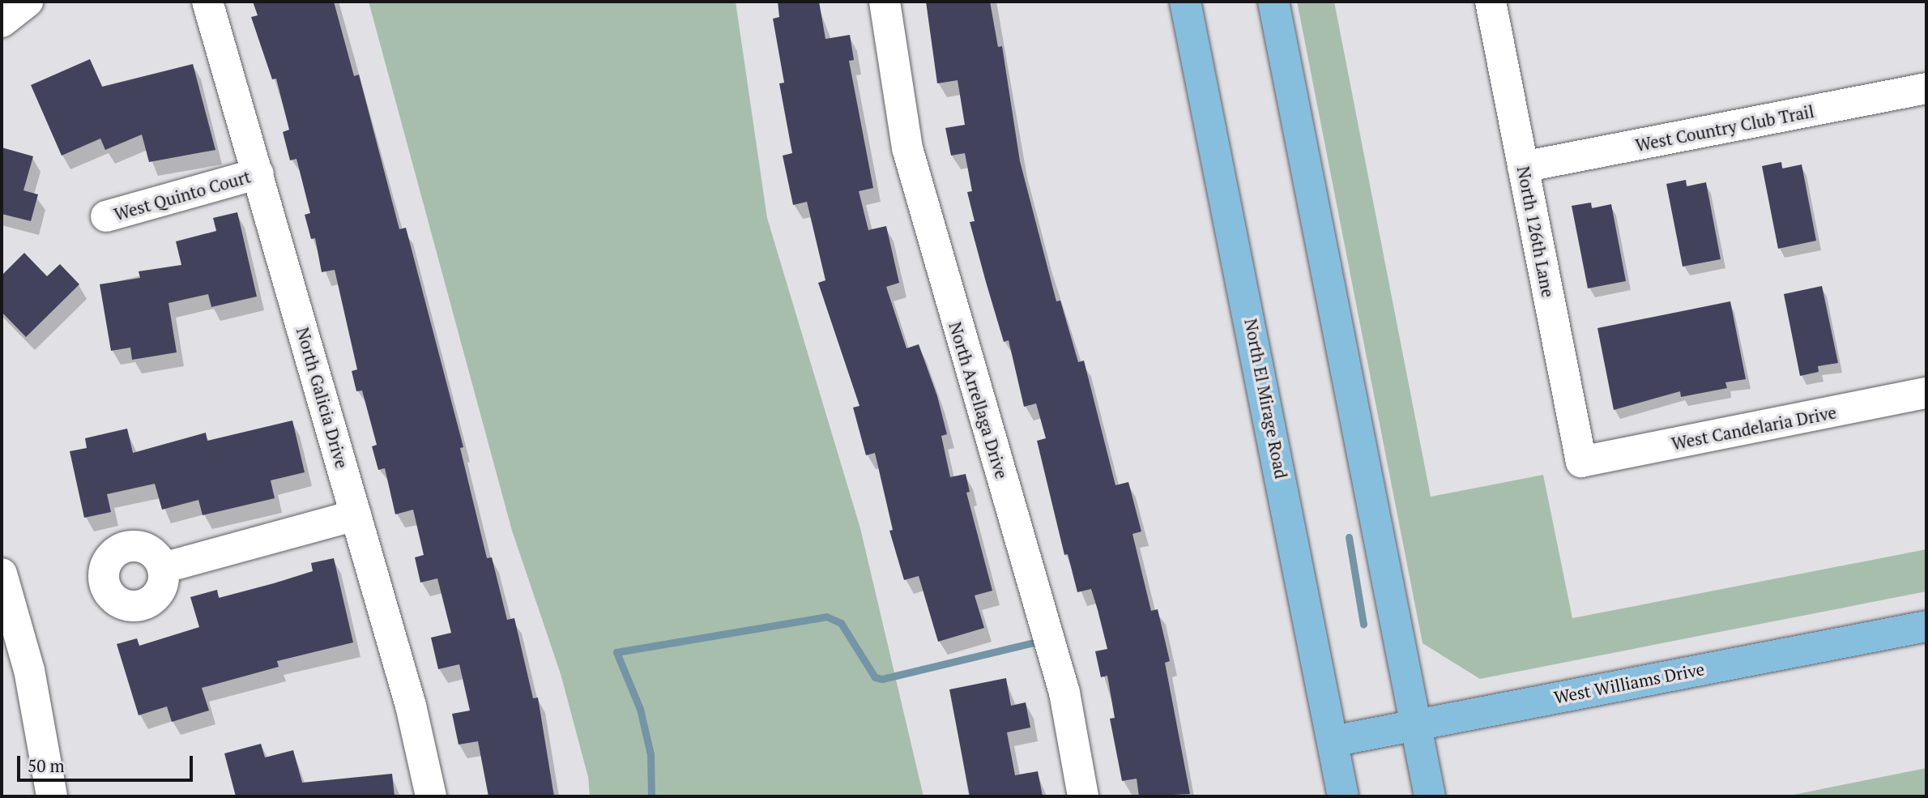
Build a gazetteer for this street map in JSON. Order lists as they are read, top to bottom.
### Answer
{
  "streets": {
    "main road": ["North El Mirage Road", "West Williams Drive"],
    "street": [
      "West Country Club Trail",
      "West Quinto Court",
      "North 126th Lane",
      "North Galicia Drive",
      "North Arrellaga Drive",
      "West Candelaria Drive"
    ]
  },
  "crossings": [
    ["West Country Club Trail", "North 126th Lane"],
    ["West Quinto Court", "North Galicia Drive"],
    ["North 126th Lane", "West Candelaria Drive"],
    ["North El Mirage Road", "West Williams Drive"]
  ],
  "scale_bar": "50 m"
}
